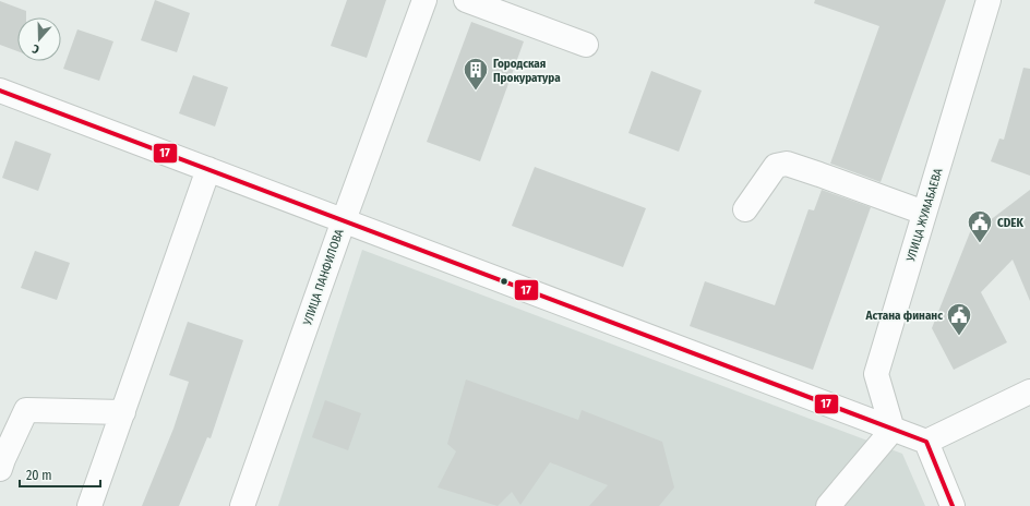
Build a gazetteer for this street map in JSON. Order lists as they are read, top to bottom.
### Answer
{
  "streets": {
    "street": ["УЛИЦА ЖУМАБАЕВА", "УЛИЦА ПАНФИЛОВА"]
  },
  "places": {
    "building": ["Городская Прокуратура"],
    "public building": ["CDEK", "Астана финанс"]
  },
  "lines": ["transit line 17"],
  "scale_bar": "20 m",
  "north": "bottom"
}
